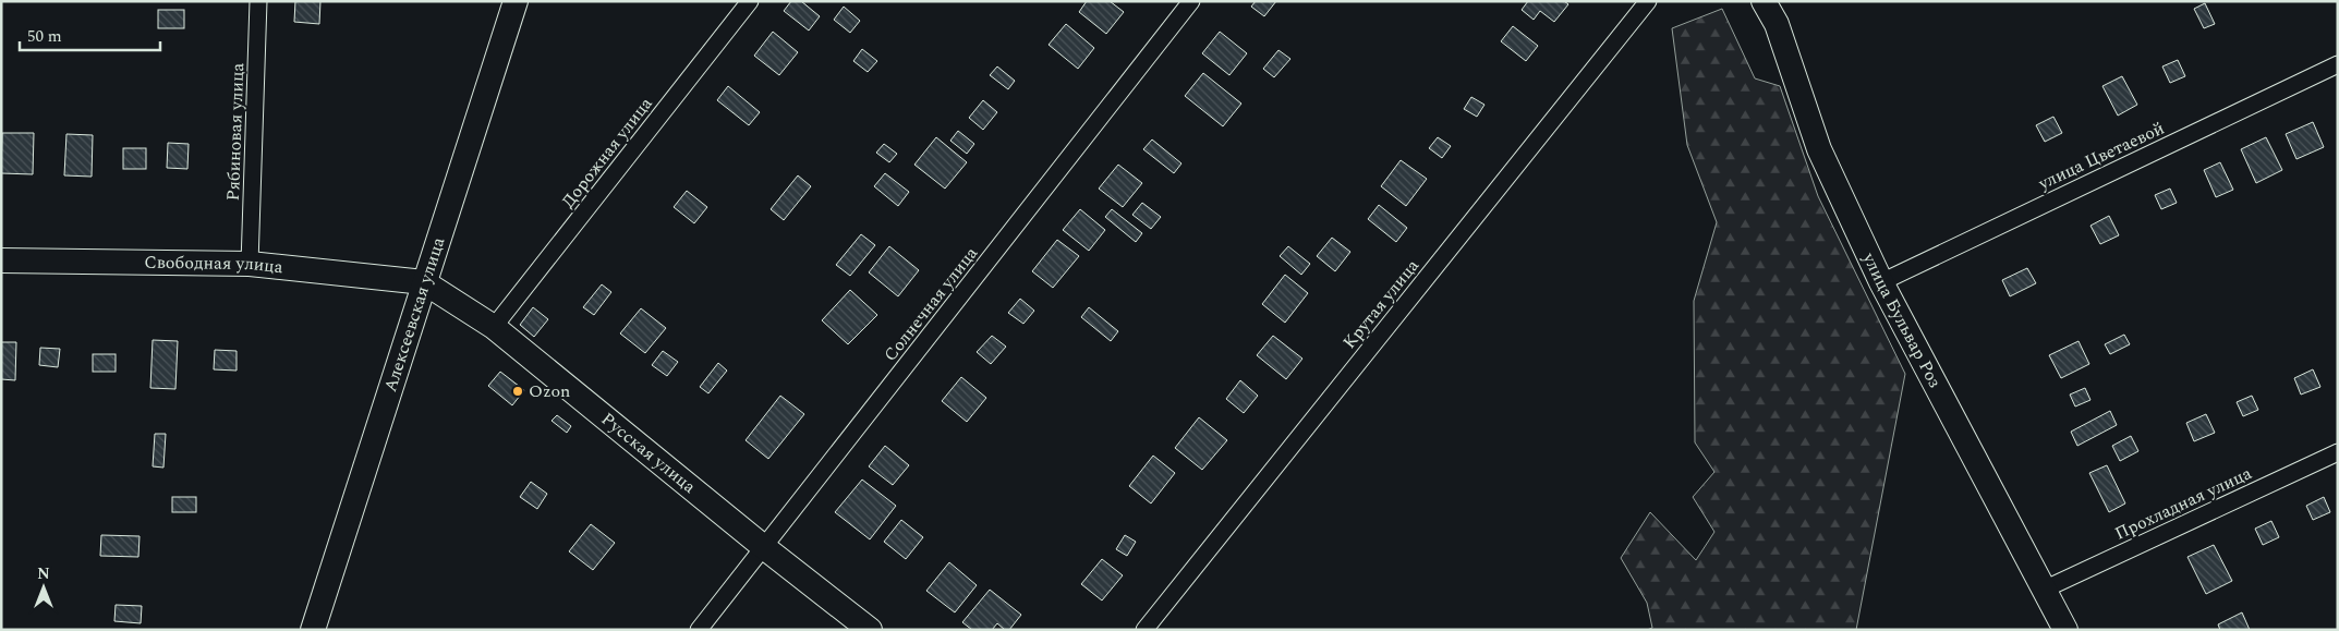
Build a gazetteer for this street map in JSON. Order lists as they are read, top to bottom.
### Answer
{
  "streets": {
    "street": [
      "Рябиновая улица",
      "Дорожная улица",
      "улица Цветаевой",
      "Свободная улица",
      "Солнечная улица",
      "Крутая улица",
      "Алексеевская улица",
      "улица Бульвар Роз",
      "Русская улица",
      "Прохладная улица"
    ]
  },
  "crossings": [
    ["Рябиновая улица", "Свободная улица"],
    ["Дорожная улица", "Русская улица"],
    ["улица Цветаевой", "улица Бульвар Роз"],
    ["Свободная улица", "Алексеевская улица"],
    ["Свободная улица", "Русская улица"],
    ["Солнечная улица", "Русская улица"],
    ["Алексеевская улица", "Русская улица"],
    ["улица Бульвар Роз", "Прохладная улица"]
  ],
  "places": ["Ozon"],
  "scale_bar": "50 m",
  "north": "top"
}
